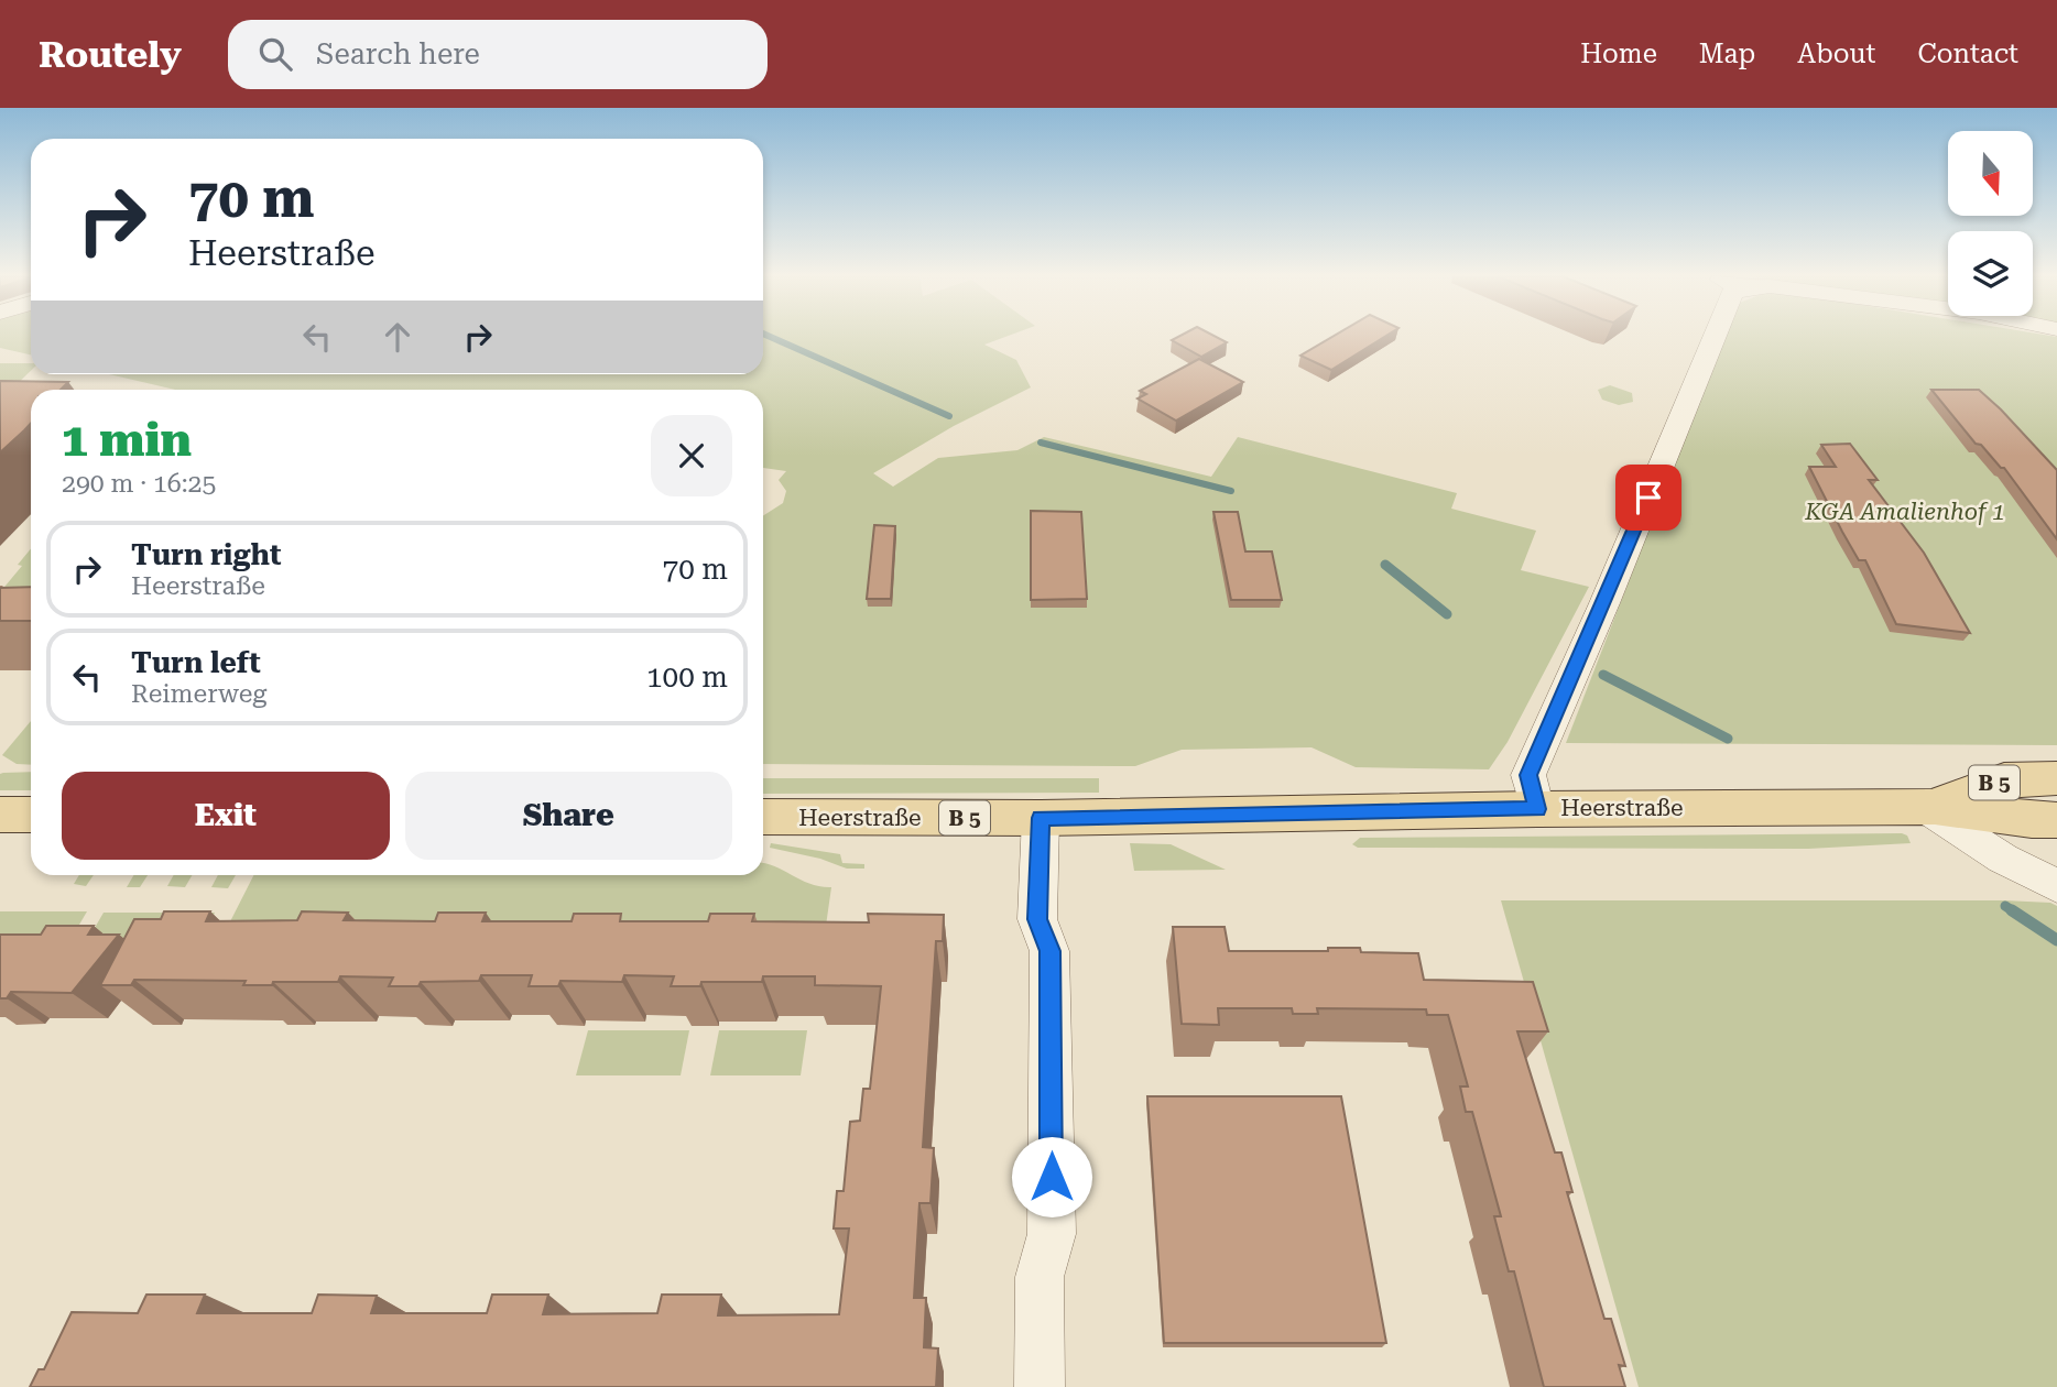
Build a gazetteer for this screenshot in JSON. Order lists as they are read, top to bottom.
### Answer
{
  "streets": {
    "main road": ["B 5", "Heerstraße"]
  },
  "parks": ["KGA Amalienhof 1"],
  "north": "bottom",
  "page": {
    "header": "Routely",
    "search": "Search here",
    "nav": [
      "Home",
      "Map",
      "About",
      "Contact"
    ],
    "turn": ["70 m", "Heerstraße"],
    "heading": ["1 min", "290 m · 16:25"],
    "list": [
      {
        "name": "Turn right",
        "note": "Heerstraße",
        "value": "70 m"
      },
      {
        "name": "Turn left",
        "note": "Reimerweg",
        "value": "100 m"
      }
    ],
    "buttons": ["Exit", "Share"]
  }
}
